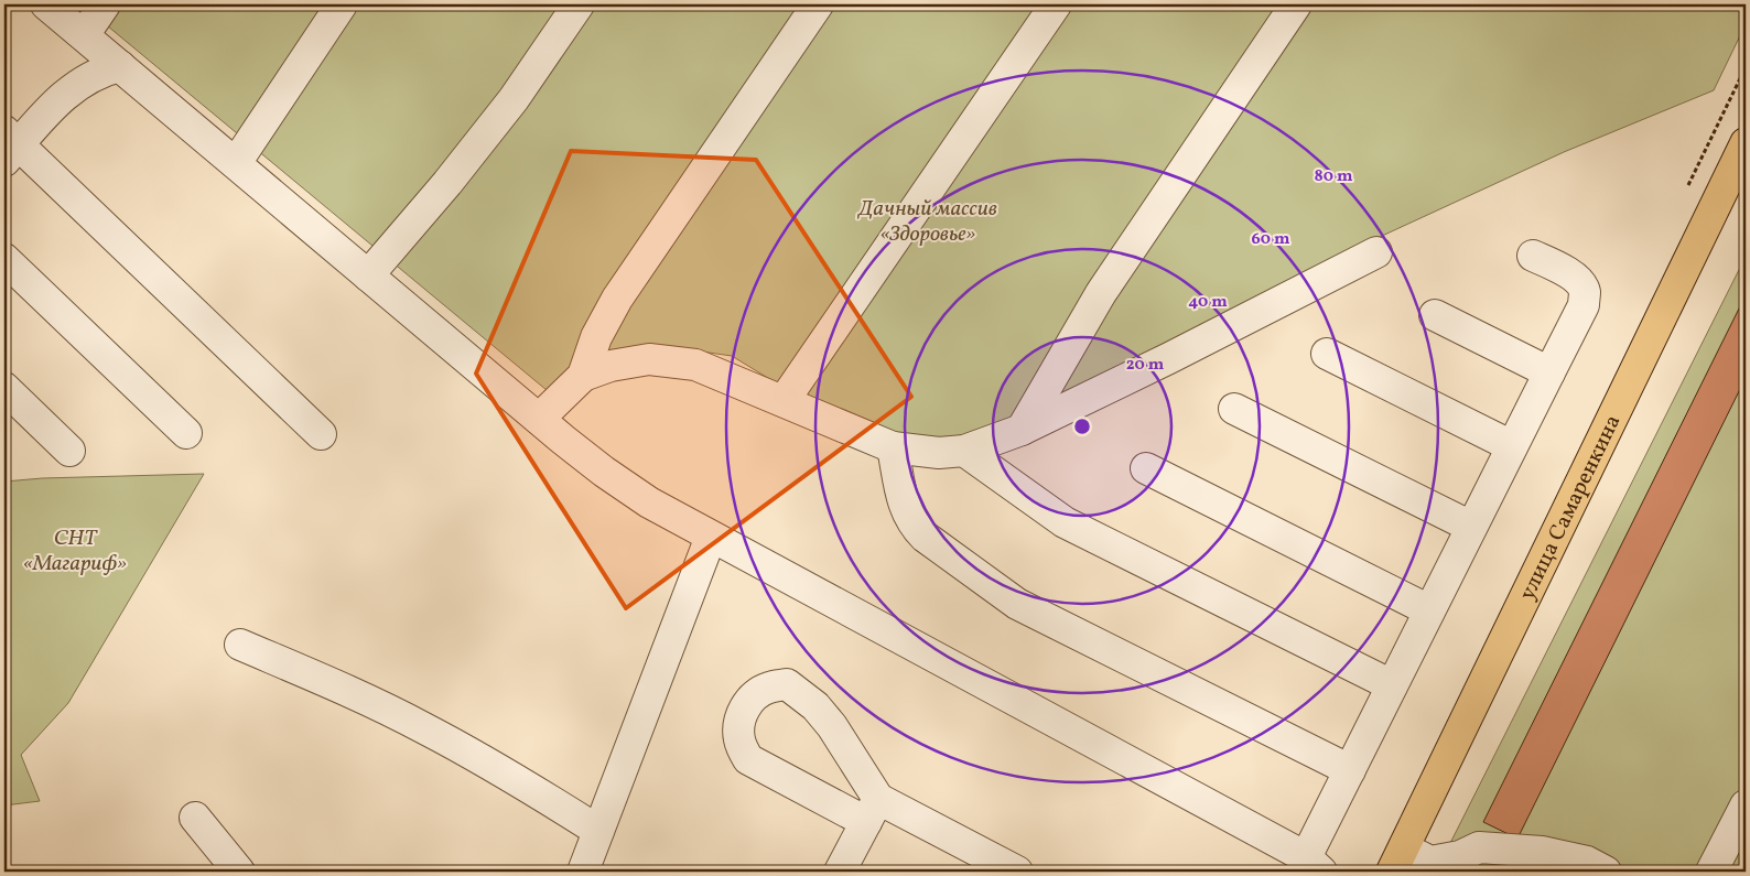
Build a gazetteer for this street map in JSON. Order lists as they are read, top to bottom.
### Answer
{
  "streets": {
    "main road": ["улица Самаренкина"]
  },
  "parks": ["Дачный массив «Здоровье»", "СНТ «Магариф»"],
  "rings": [
    "80 m",
    "60 m",
    "40 m",
    "20 m"
  ]
}
